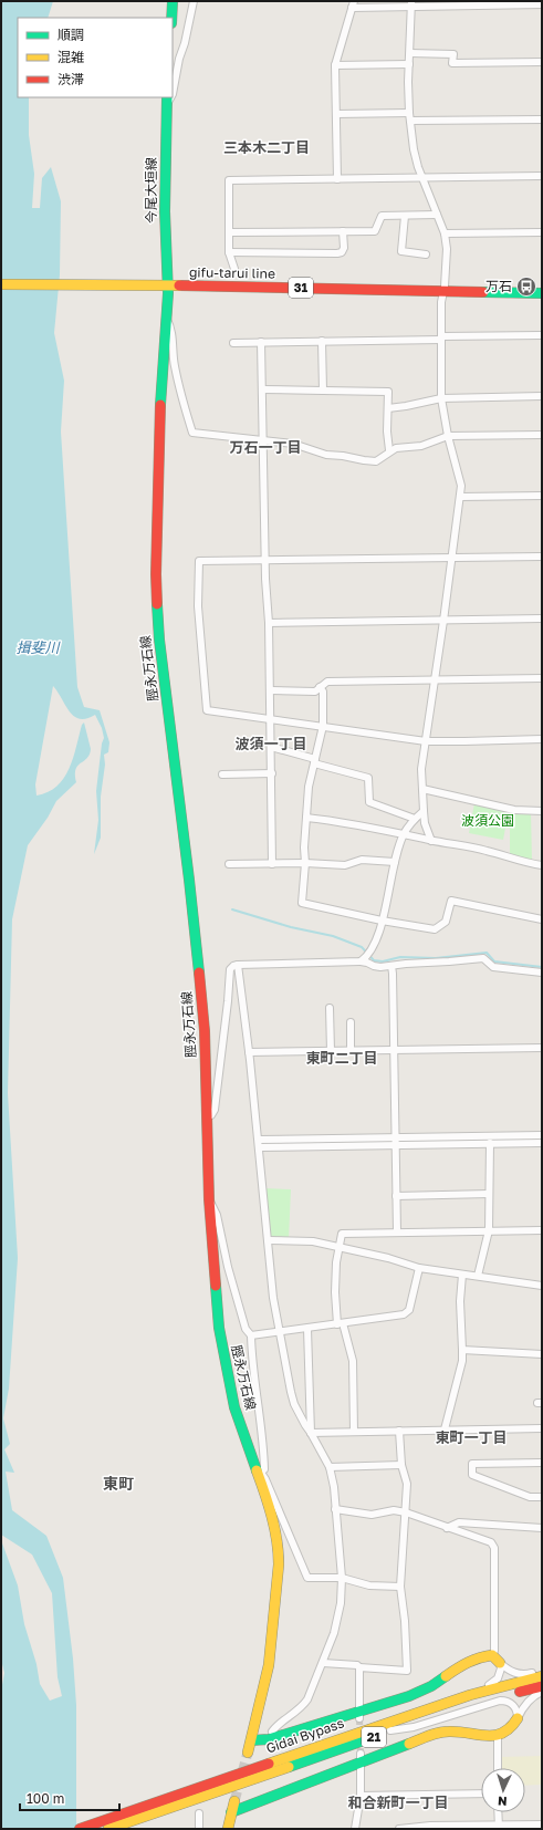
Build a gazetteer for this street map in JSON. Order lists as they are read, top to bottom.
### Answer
{
  "streets": {
    "main road": [
      "今尾大垣線",
      "gifu-tarui line",
      "31",
      "脛永万石線",
      "Gidai Bypass",
      "21"
    ]
  },
  "crossings": [
    ["今尾大垣線", "gifu-tarui line"],
    ["今尾大垣線", "脛永万石線"],
    ["gifu-tarui line", "脛永万石線"]
  ],
  "districts": [
    "三本木二丁目",
    "万石一丁目",
    "波須一丁目",
    "東町二丁目",
    "東町一丁目",
    "東町",
    "和合新町一丁目"
  ],
  "water": ["揖斐川"],
  "parks": ["波須公園"],
  "places": {
    "bus stop": ["万石"]
  },
  "legend": ["順調", "混雑", "渋滞"],
  "scale_bar": "100 m",
  "north": "bottom"
}
